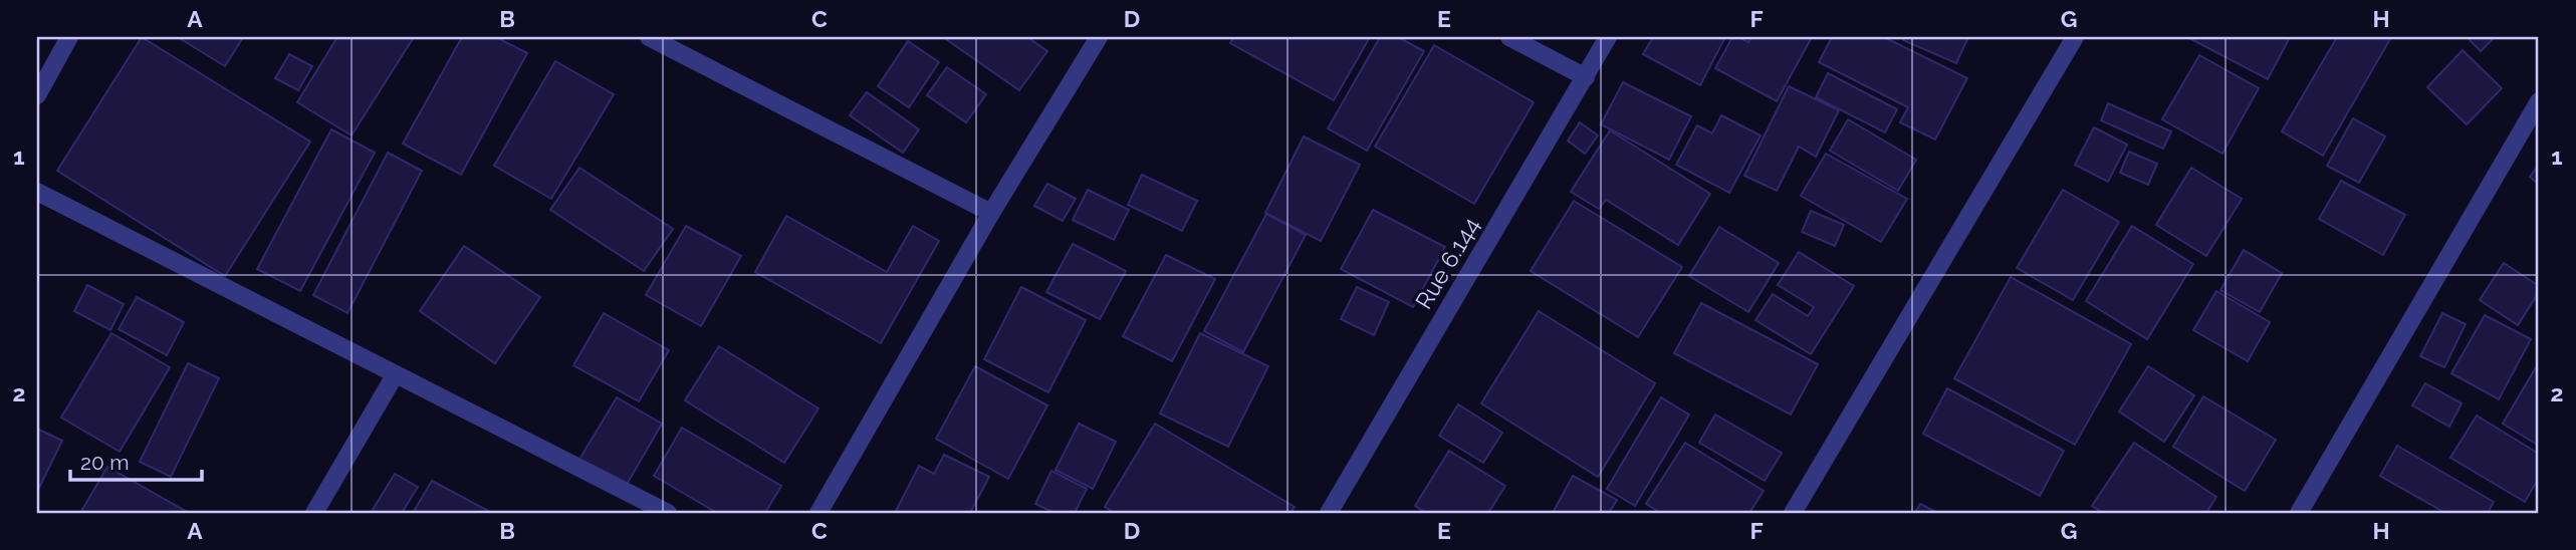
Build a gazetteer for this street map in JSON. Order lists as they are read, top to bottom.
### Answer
{
  "streets": {
    "street": ["Rue 6.144"]
  },
  "scale_bar": "20 m",
  "grid": {
    "columns": [
      "A",
      "B",
      "C",
      "D",
      "E",
      "F",
      "G",
      "H"
    ],
    "rows": ["1", "2"]
  }
}
